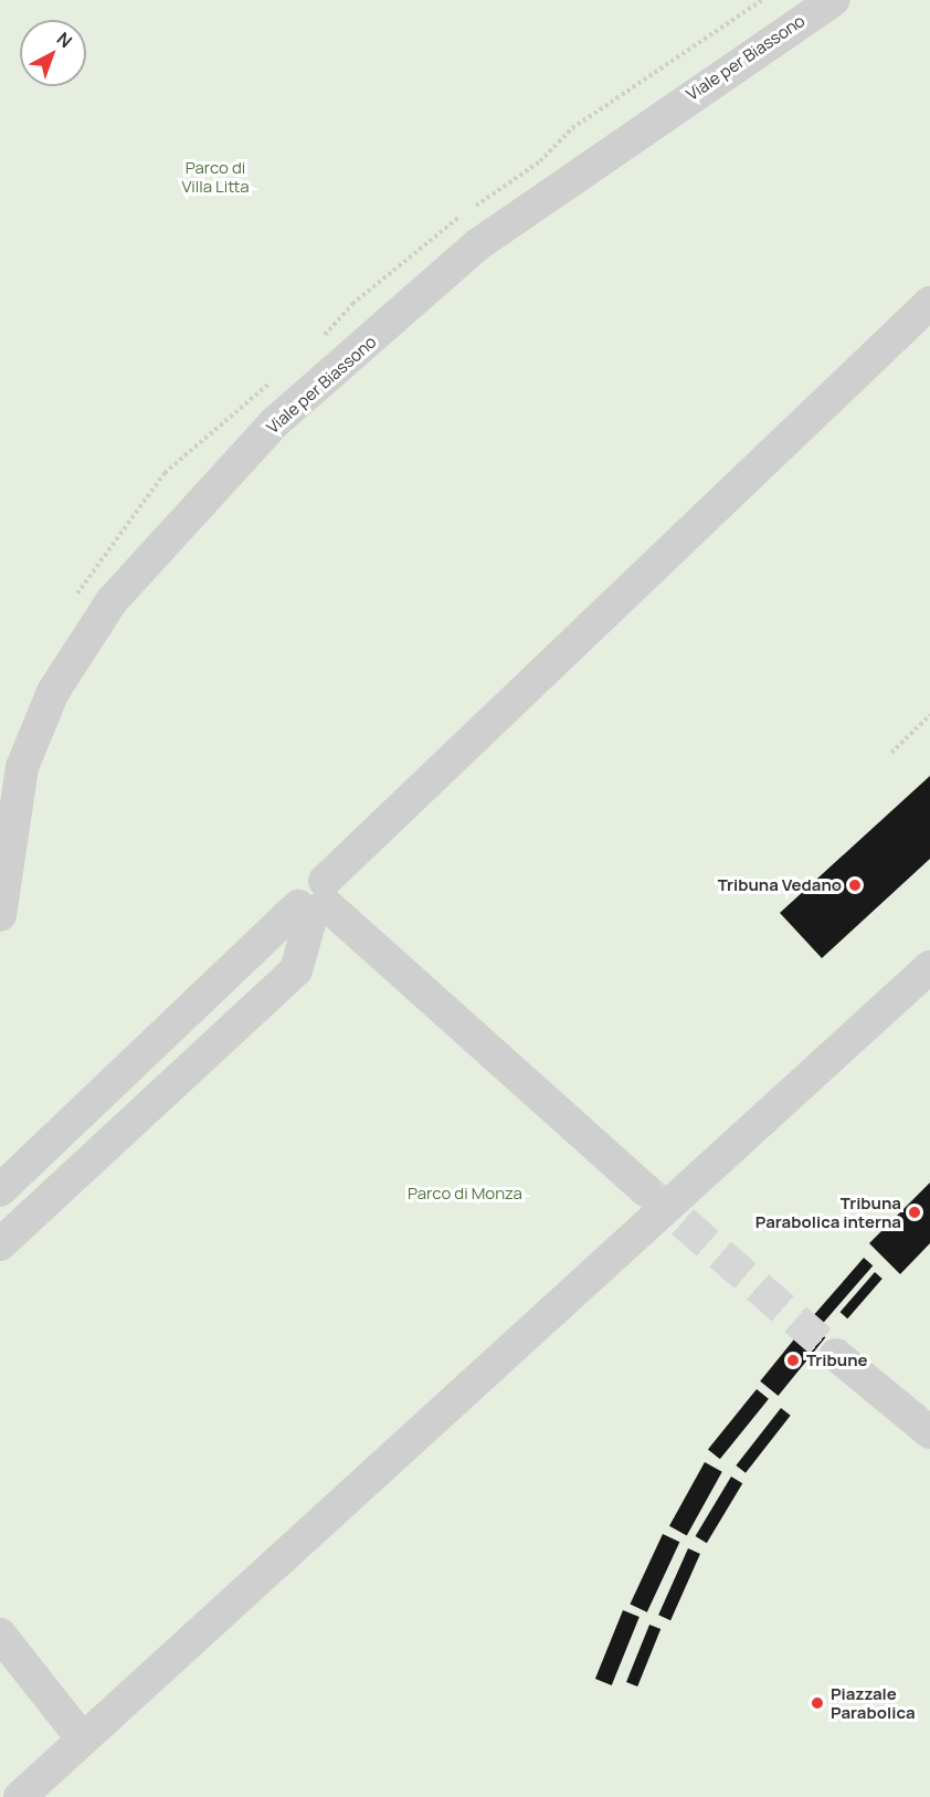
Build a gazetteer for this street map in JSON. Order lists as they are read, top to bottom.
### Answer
{
  "streets": {
    "lane": ["Viale per Biassono"]
  },
  "parks": ["Parco di Villa Litta", "Parco di Monza"],
  "places": [
    "Tribuna Vedano",
    "Tribuna Parabolica interna",
    "Tribune",
    "Piazzale Parabolica"
  ],
  "north": "top right"
}
